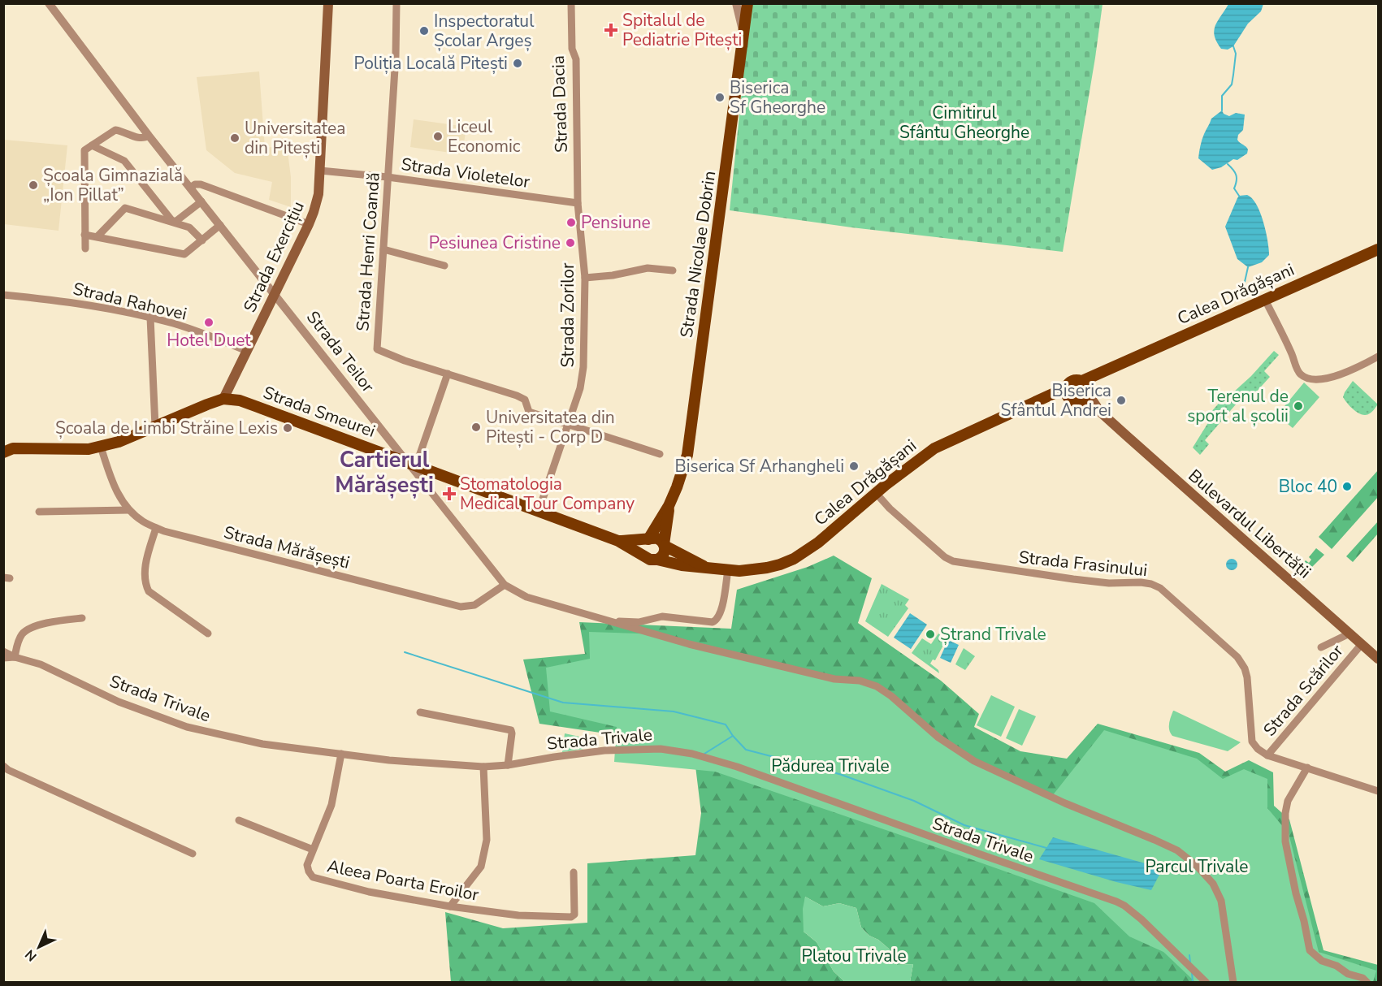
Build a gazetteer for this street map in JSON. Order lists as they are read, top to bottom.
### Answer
{
  "streets": {
    "main road": [
      "Strada Nicolae Dobrin",
      "Strada Exercițiu",
      "Calea Drăgășani",
      "Strada Smeurei",
      "Bulevardul Libertății"
    ],
    "street": [
      "Strada Dacia",
      "Strada Violetelor",
      "Strada Henri Coandă",
      "Strada Rahovei",
      "Strada Zorilor",
      "Strada Teilor",
      "Strada Mărășești",
      "Strada Frasinului",
      "Strada Scărilor",
      "Strada Trivale",
      "Aleea Poarta Eroilor"
    ]
  },
  "crossings": [
    ["Strada Dacia", "Strada Violetelor"],
    ["Strada Dacia", "Strada Zorilor"],
    ["Strada Violetelor", "Strada Henri Coandă"],
    ["Strada Violetelor", "Strada Exercițiu"],
    ["Strada Violetelor", "Strada Zorilor"],
    ["Strada Henri Coandă", "Strada Zorilor"],
    ["Strada Nicolae Dobrin", "Calea Drăgășani"],
    ["Strada Nicolae Dobrin", "Strada Smeurei"],
    ["Strada Exercițiu", "Strada Rahovei"],
    ["Strada Exercițiu", "Strada Teilor"],
    ["Strada Exercițiu", "Strada Smeurei"],
    ["Calea Drăgășani", "Strada Smeurei"],
    ["Calea Drăgășani", "Bulevardul Libertății"],
    ["Calea Drăgășani", "Strada Frasinului"],
    ["Strada Zorilor", "Strada Smeurei"],
    ["Strada Teilor", "Strada Smeurei"],
    ["Strada Teilor", "Strada Mărășești"],
    ["Bulevardul Libertății", "Strada Scărilor"],
    ["Strada Frasinului", "Strada Scărilor"],
    ["Strada Trivale", "Aleea Poarta Eroilor"]
  ],
  "districts": ["Cartierul Mărășești"],
  "parks": [
    "Cimitirul Sfântu Gheorghe",
    "Pădurea Trivale",
    "Parcul Trivale",
    "Platou Trivale"
  ],
  "places": {
    "health": ["Spitalul de Pediatrie Pitești", "Stomatologia Medical Tour Company"],
    "other": [
      "Inspectoratul Școlar Argeș",
      "Poliția Locală Pitești",
      "Biserica Sf Gheorghe",
      "Liceul Economic",
      "Universitatea din Pitești",
      "Școala Gimnazială „Ion Pillat”",
      "Pensiune",
      "Pesiunea Cristine",
      "Hotel Duet",
      "Biserica Sfântul Andrei",
      "Terenul de sport al școlii",
      "Universitatea din Pitești - Corp D",
      "Școala de Limbi Străine Lexis",
      "Biserica Sf Arhangheli",
      "Bloc 40",
      "Ștrand Trivale"
    ]
  },
  "north": "bottom left"
}
